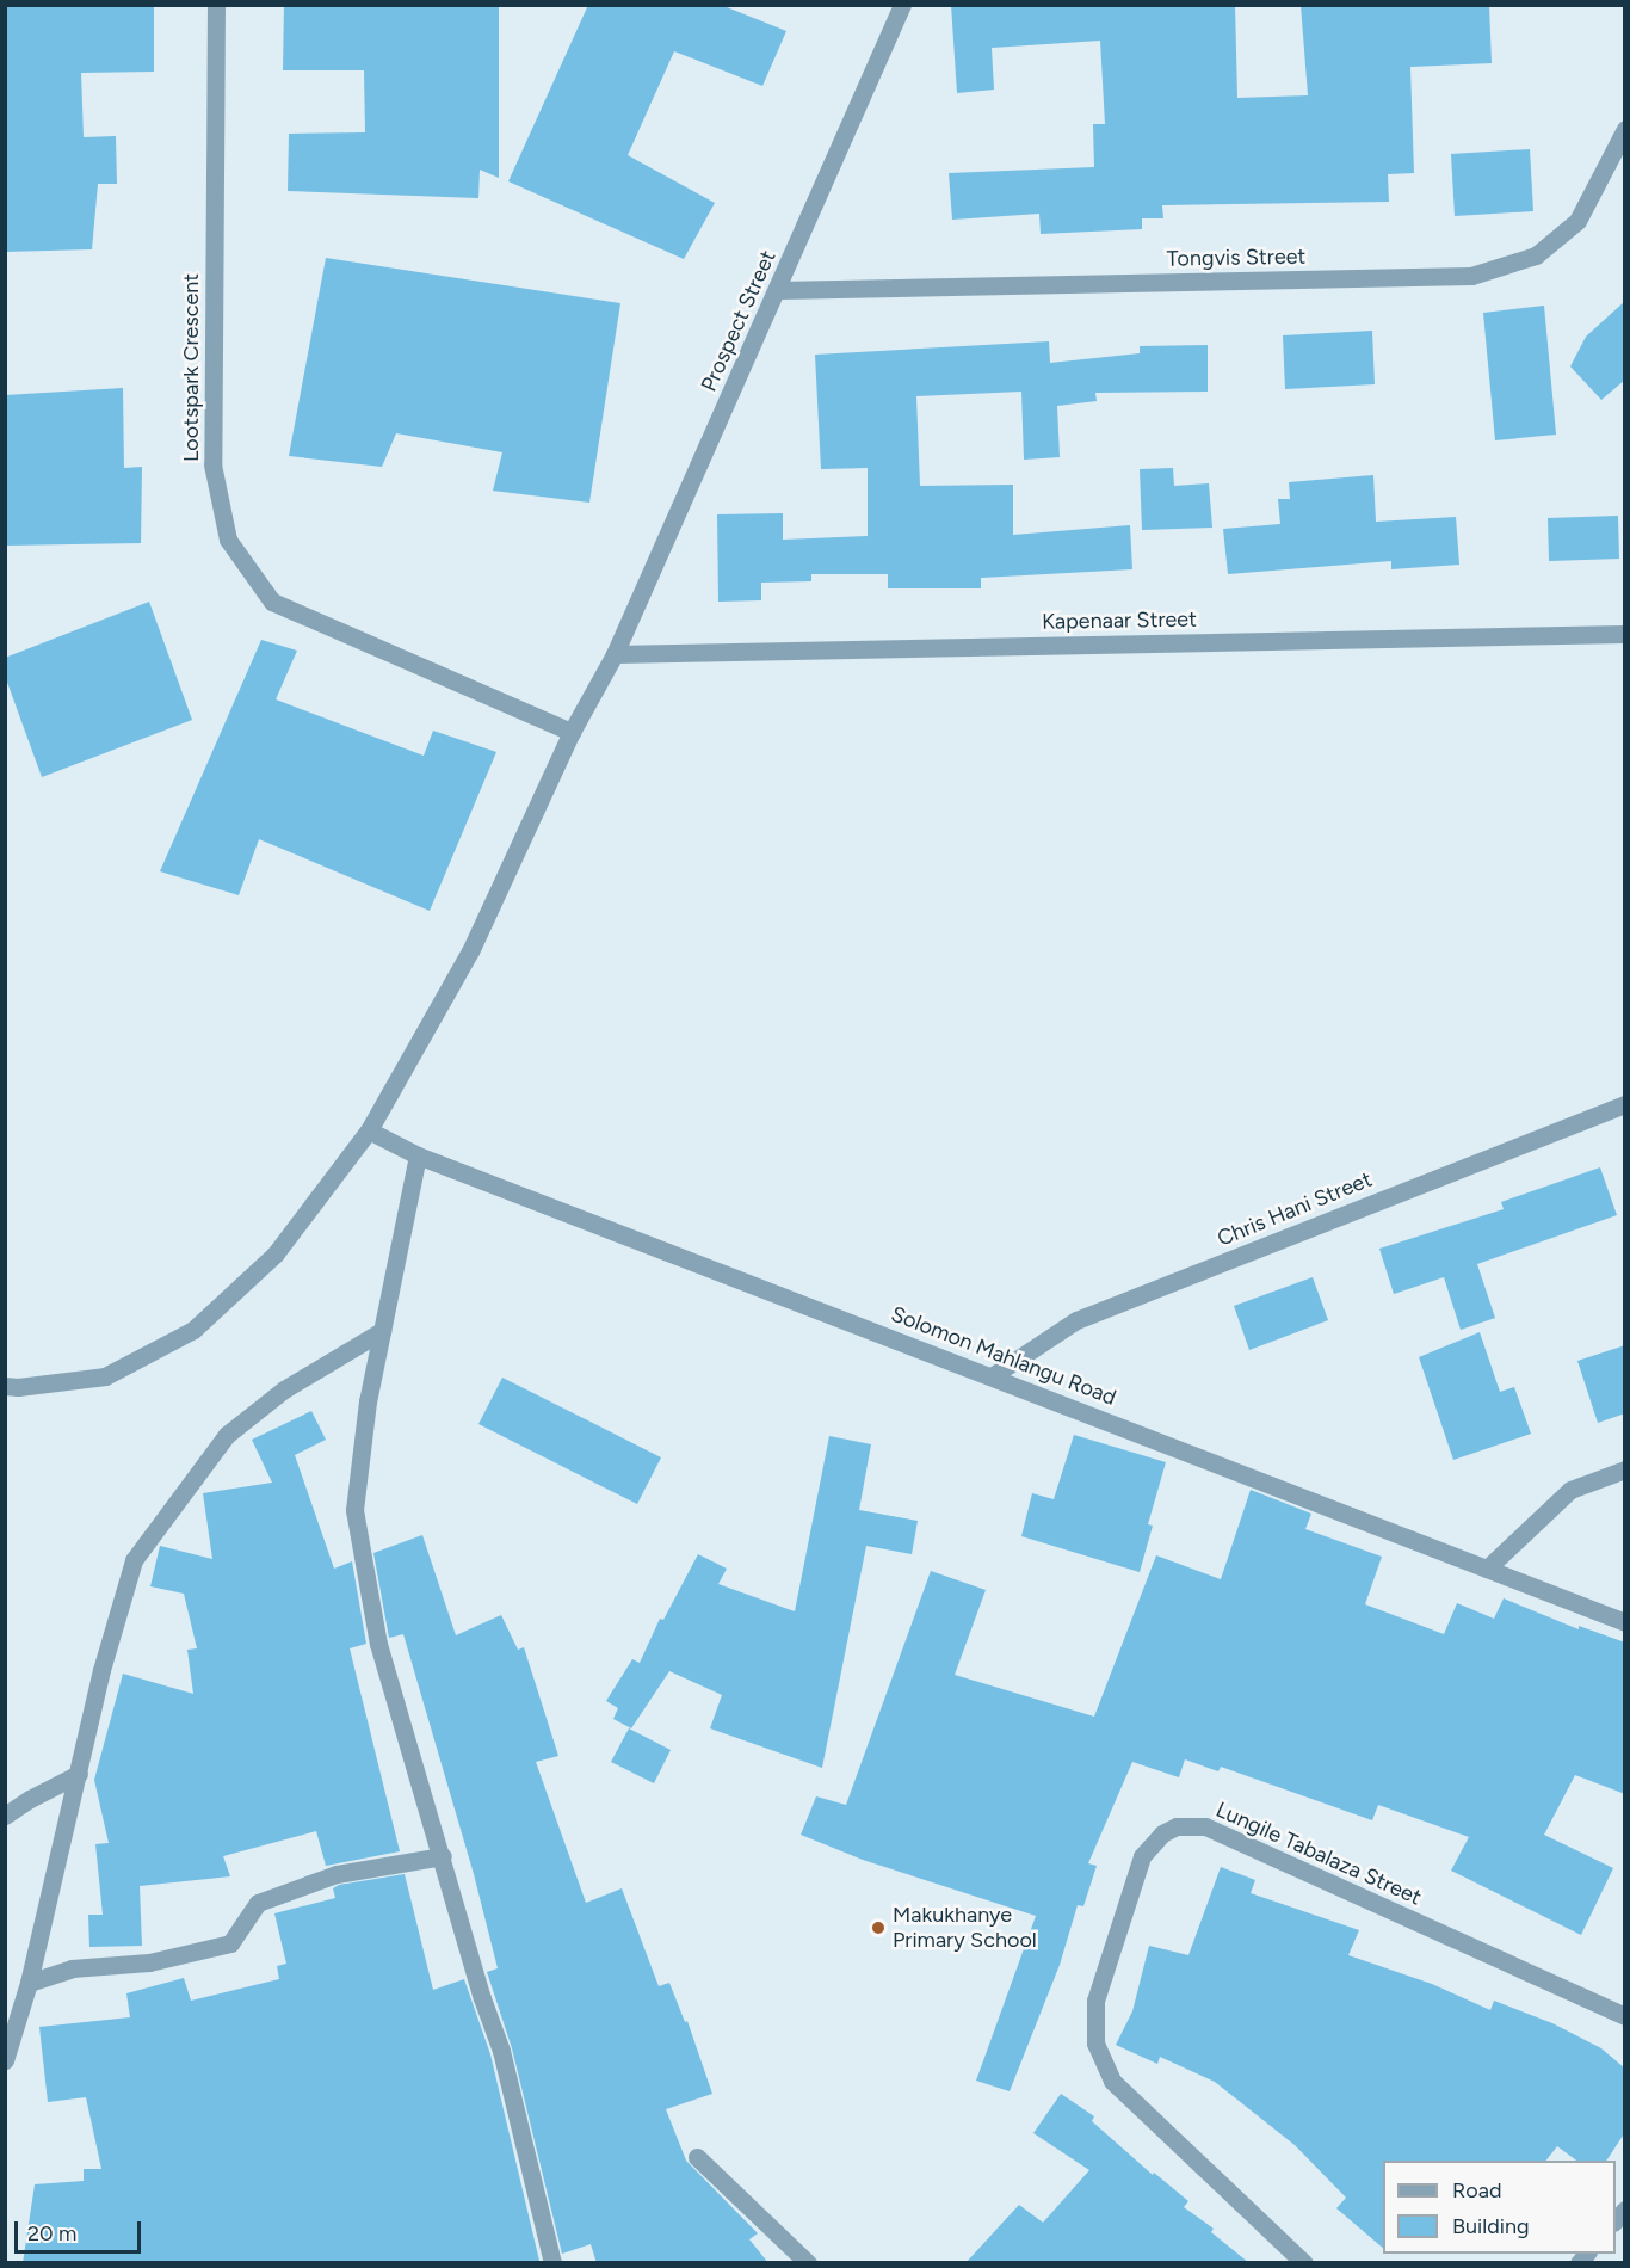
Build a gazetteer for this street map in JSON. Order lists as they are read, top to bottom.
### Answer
{
  "streets": {
    "street": [
      "Tongvis Street",
      "Prospect Street",
      "Lootspark Crescent",
      "Kapenaar Street",
      "Chris Hani Street",
      "Solomon Mahlangu Road",
      "Lungile Tabalaza Street"
    ]
  },
  "crossings": [
    ["Tongvis Street", "Prospect Street"],
    ["Prospect Street", "Lootspark Crescent"],
    ["Prospect Street", "Kapenaar Street"],
    ["Prospect Street", "Solomon Mahlangu Road"],
    ["Chris Hani Street", "Solomon Mahlangu Road"]
  ],
  "places": ["Makukhanye Primary School"],
  "legend": ["Road", "Building"],
  "scale_bar": "20 m"
}
